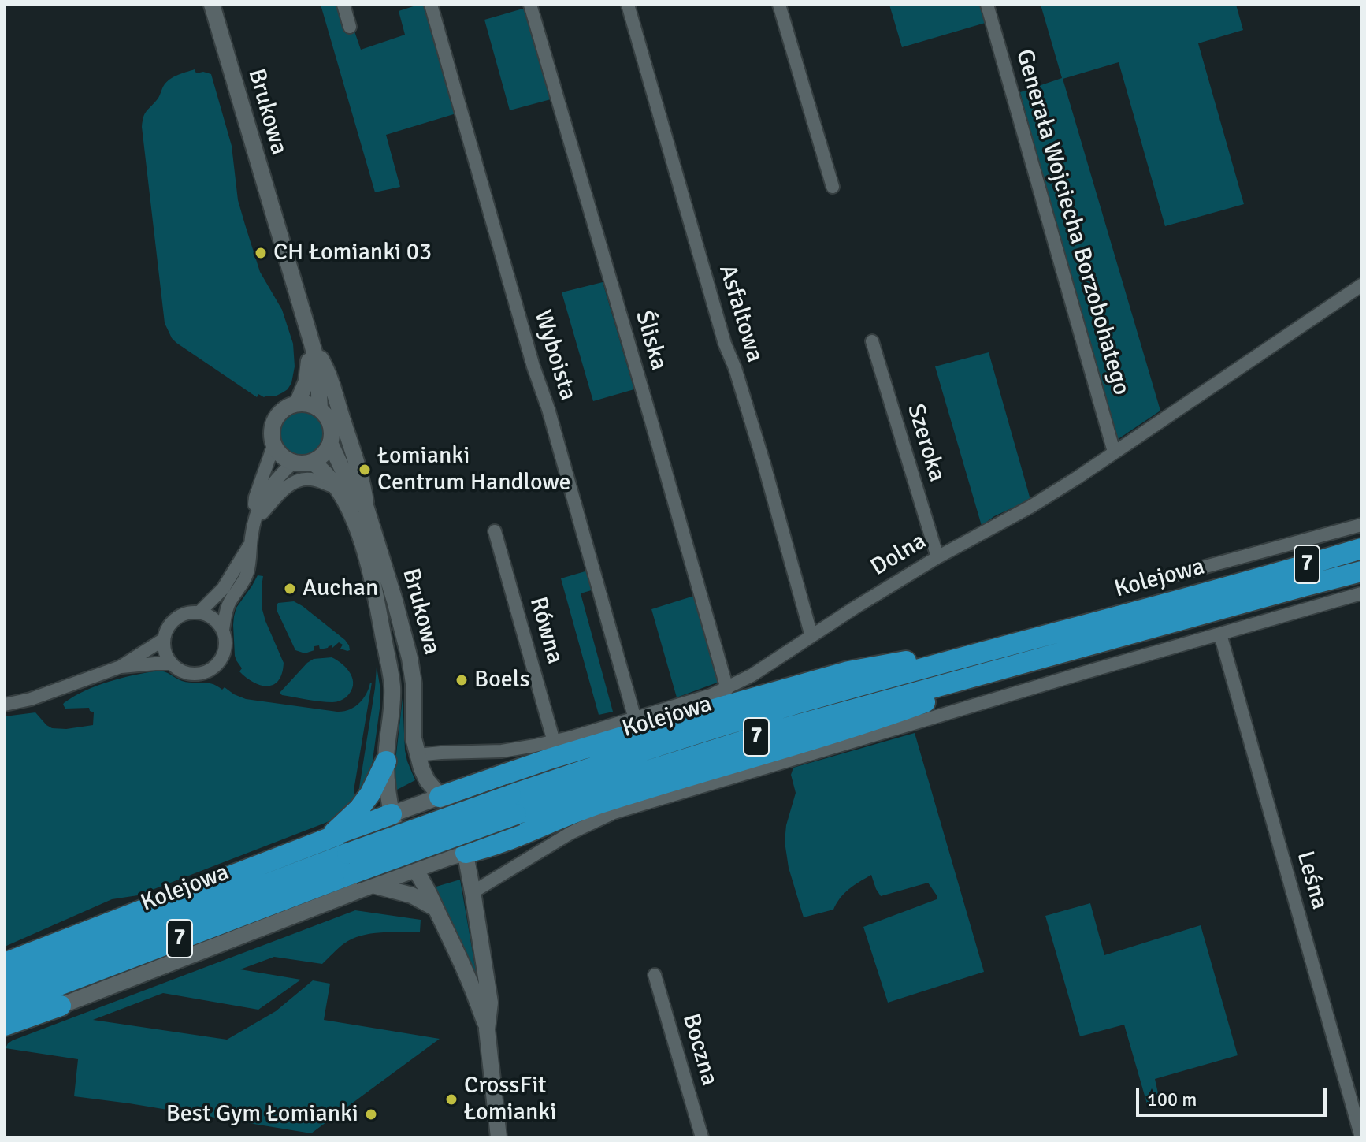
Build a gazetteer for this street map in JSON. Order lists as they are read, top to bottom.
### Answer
{
  "streets": {
    "highway": ["7", "Kolejowa"],
    "street": [
      "Brukowa",
      "Generała Wojciecha Borzobohatego",
      "Asfaltowa",
      "Śliska",
      "Wyboista",
      "Szeroka",
      "Dolna",
      "Równa",
      "Leśna",
      "Boczna"
    ]
  },
  "crossings": [
    ["Brukowa", "Dolna"],
    ["Generała Wojciecha Borzobohatego", "Dolna"],
    ["Asfaltowa", "Dolna"],
    ["Śliska", "Dolna"],
    ["Wyboista", "Dolna"],
    ["Szeroka", "Dolna"],
    ["Dolna", "Równa"]
  ],
  "places": [
    "CH Łomianki 03",
    "Łomianki Centrum Handlowe",
    "Auchan",
    "Boels",
    "CrossFit Łomianki",
    "Best Gym Łomianki"
  ],
  "scale_bar": "100 m"
}
